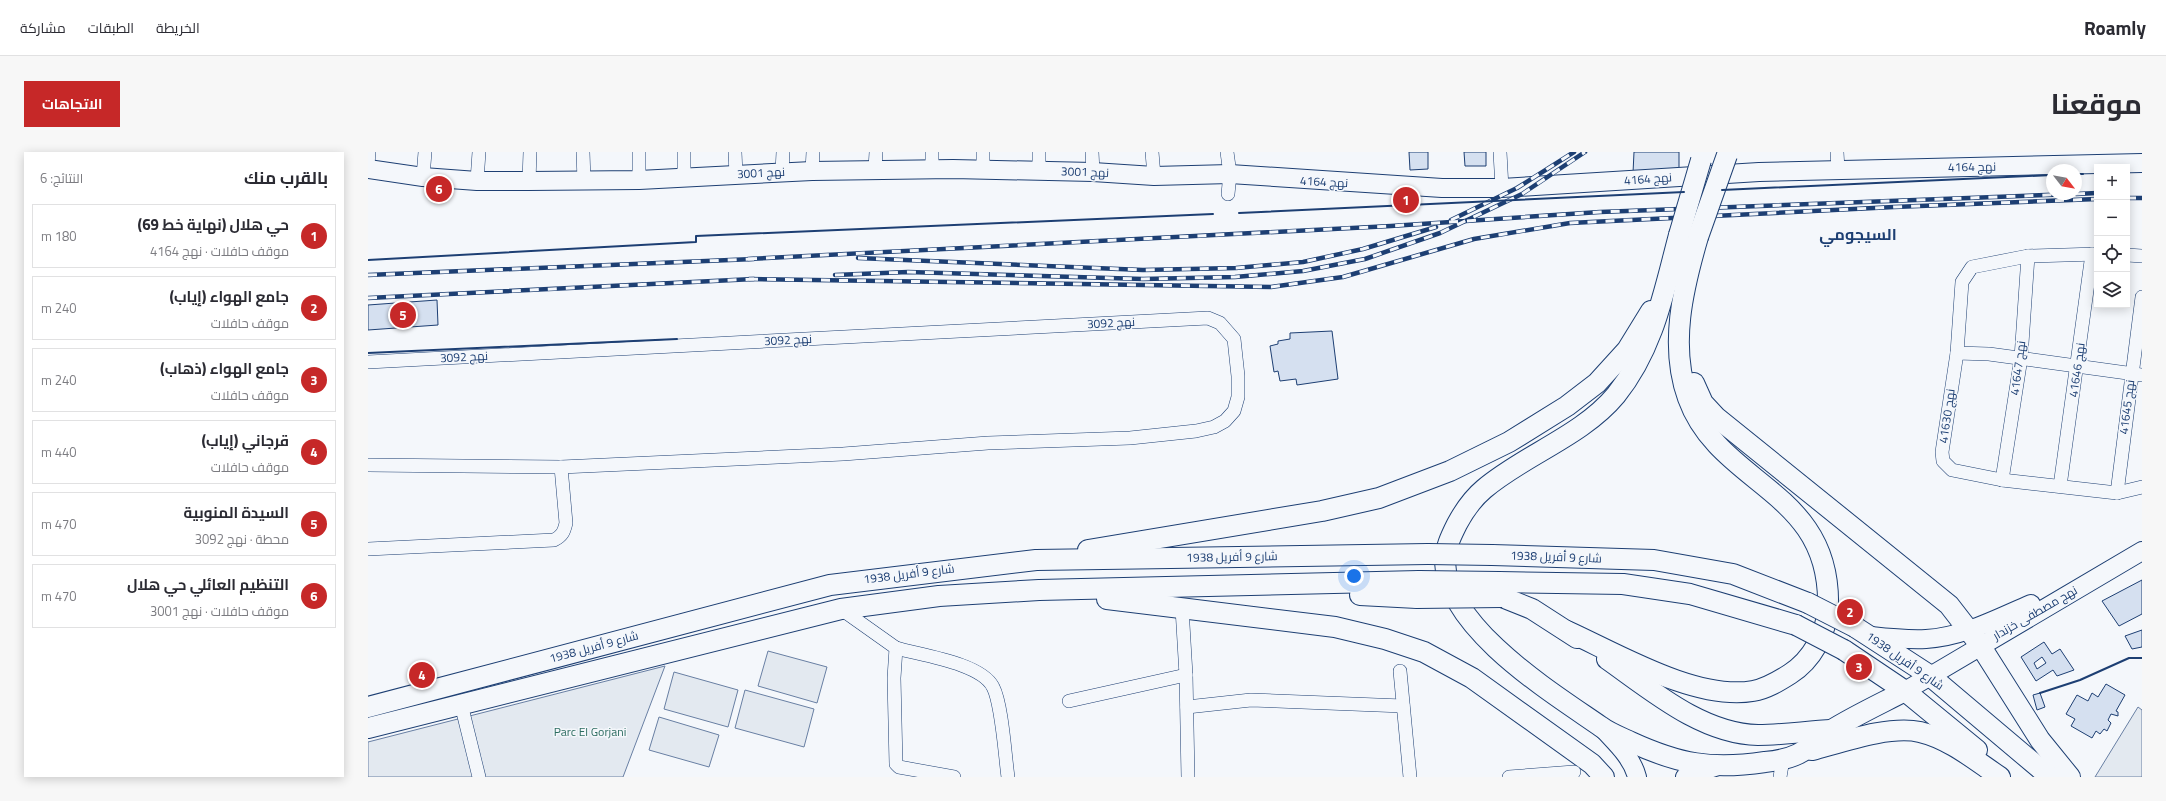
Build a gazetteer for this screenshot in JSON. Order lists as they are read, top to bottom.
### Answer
{
  "streets": {
    "main road": ["شارع 9 أفريل 1938"],
    "street": [
      "نهج 4164",
      "نهج 3001",
      "نهج 3092",
      "نهج 41647",
      "نهج 41646",
      "نهج 41645",
      "نهج 41630",
      "نهج مصطفى خزندار"
    ]
  },
  "crossings": [
    ["نهج 4164", "نهج 3001"],
    ["نهج 41647", "نهج 41630"],
    ["نهج 41646", "نهج 41630"],
    ["نهج 41645", "نهج 41630"],
    ["شارع 9 أفريل 1938", "نهج مصطفى خزندار"]
  ],
  "districts": ["السيجومي"],
  "parks": ["Parc El Gorjani"],
  "north": "bottom right",
  "page": {
    "header": "Roamly",
    "nav": ["الخريطة", "الطبقات", "مشاركة"],
    "title": "موقعنا",
    "buttons": "الاتجاهات",
    "heading": ["بالقرب منك", "النتائج: 6"],
    "map_buttons": ["+", "−"],
    "pins": [
      "6",
      "1",
      "5",
      "2",
      "3",
      "4"
    ],
    "list": [
      {
        "mark": "1",
        "name": "حي هلال (نهاية خط 69)",
        "note": "موقف حافلات · نهج 4164",
        "value": "180 m"
      },
      {
        "mark": "2",
        "name": "جامع الهواء (إياب)",
        "note": "موقف حافلات",
        "value": "240 m"
      },
      {
        "mark": "3",
        "name": "جامع الهواء (ذهاب)",
        "note": "موقف حافلات",
        "value": "240 m"
      },
      {
        "mark": "4",
        "name": "قرجاني (إياب)",
        "note": "موقف حافلات",
        "value": "440 m"
      },
      {
        "mark": "5",
        "name": "السيدة المنوبية",
        "note": "محطة · نهج 3092",
        "value": "470 m"
      },
      {
        "mark": "6",
        "name": "التنظيم العائلي حي هلال",
        "note": "موقف حافلات · نهج 3001",
        "value": "470 m"
      }
    ]
  }
}
